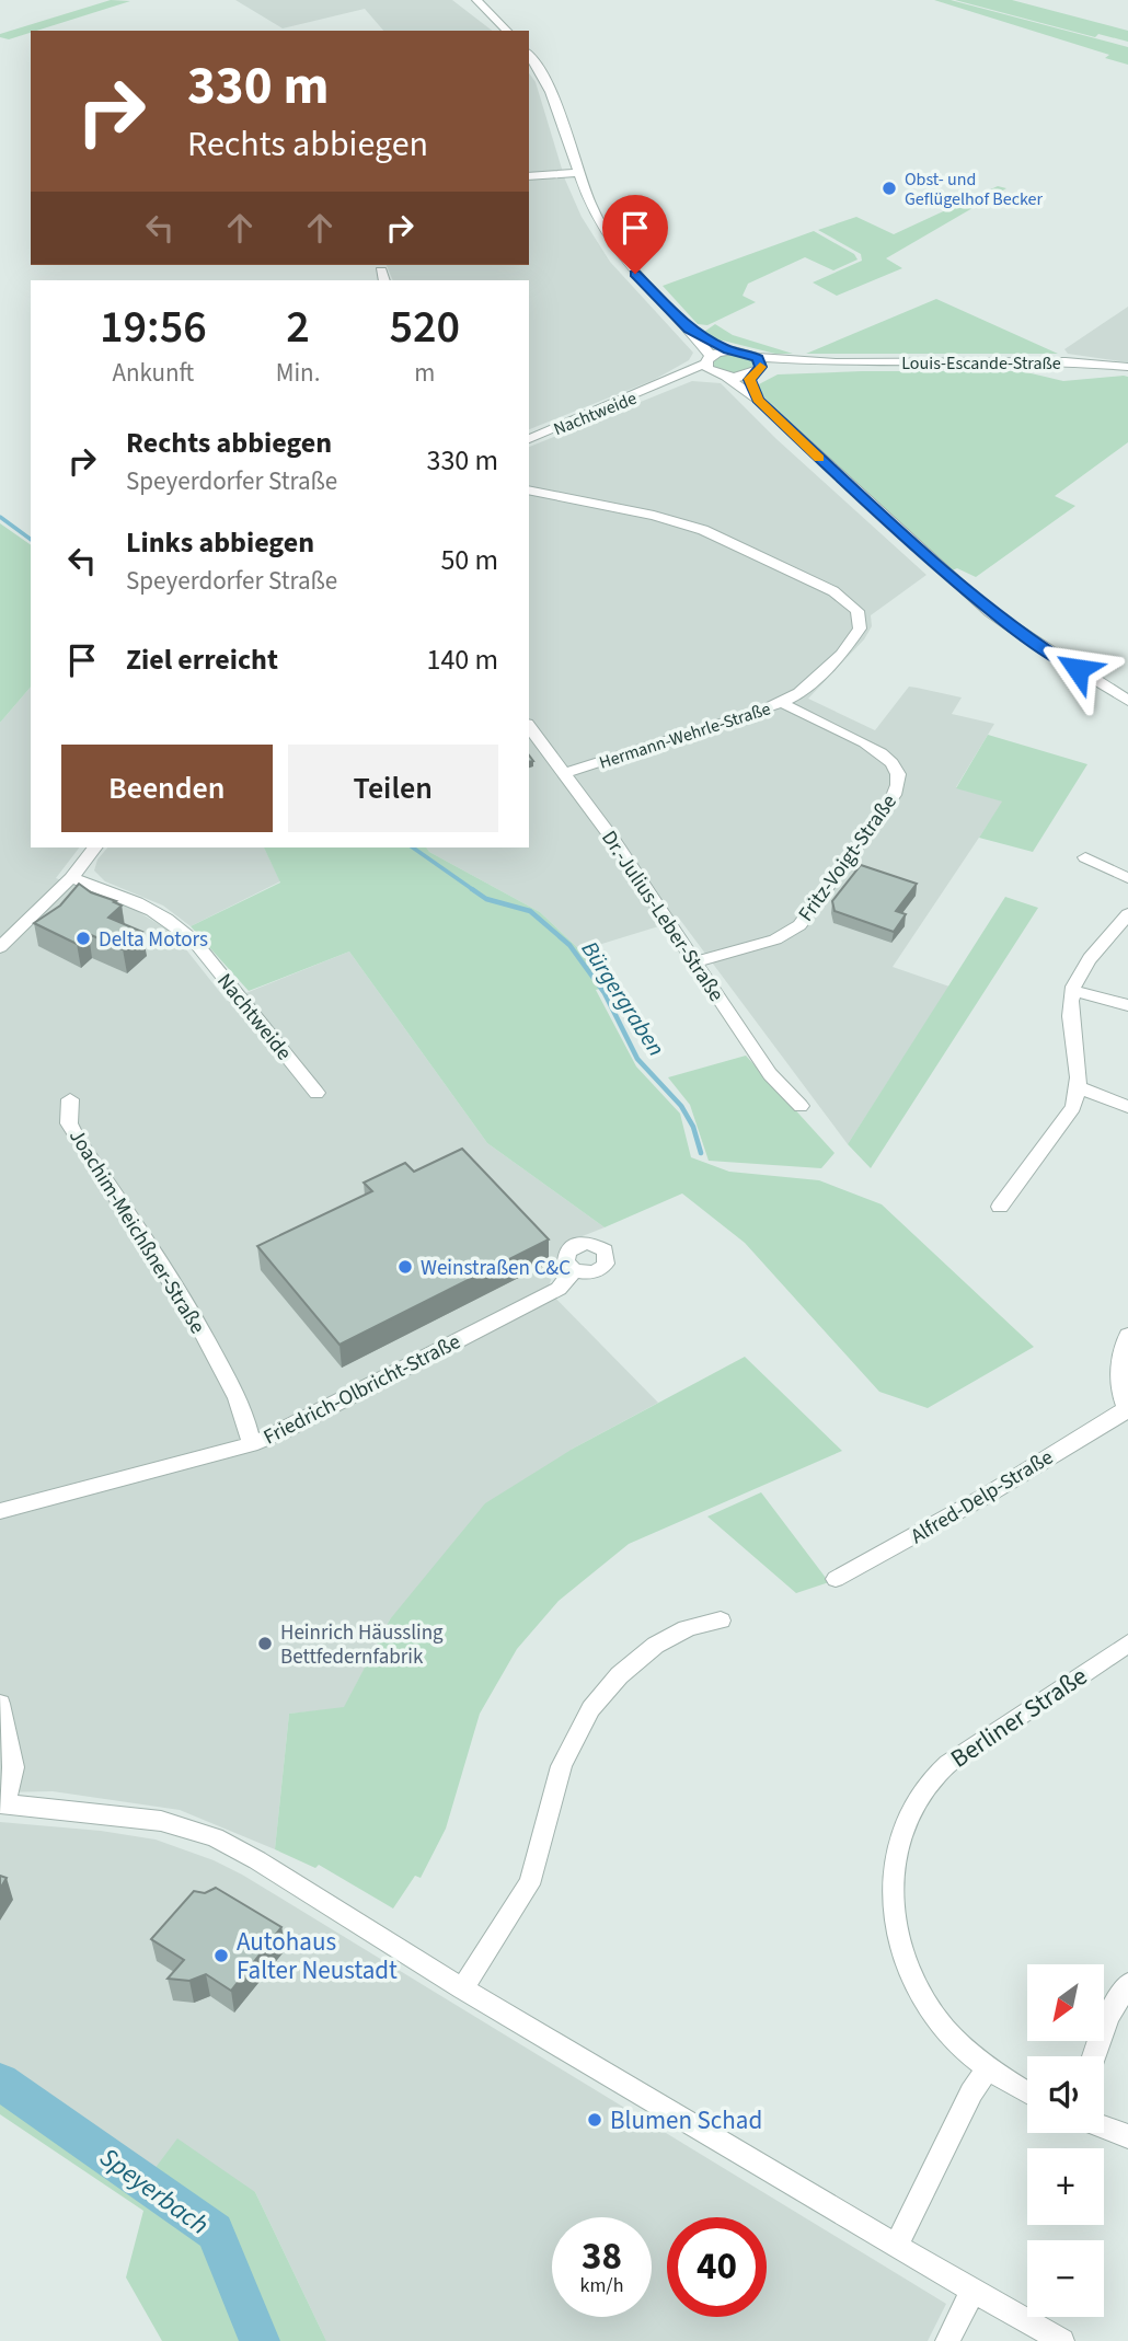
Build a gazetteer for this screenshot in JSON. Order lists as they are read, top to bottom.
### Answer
{
  "streets": {
    "street": [
      "Louis-Escande-Straße",
      "Nachtweide",
      "Hermann-Wehrle-Straße",
      "Fritz-Voigt-Straße",
      "Dr.-Julius-Leber-Straße",
      "Joachim-Meichßner-Straße",
      "Friedrich-Olbricht-Straße",
      "Alfred-Delp-Straße",
      "Berliner Straße"
    ]
  },
  "crossings": [
    ["Louis-Escande-Straße", "Nachtweide"],
    ["Hermann-Wehrle-Straße", "Fritz-Voigt-Straße"],
    ["Hermann-Wehrle-Straße", "Dr.-Julius-Leber-Straße"],
    ["Fritz-Voigt-Straße", "Dr.-Julius-Leber-Straße"],
    ["Joachim-Meichßner-Straße", "Friedrich-Olbricht-Straße"]
  ],
  "water": ["Bürgergraben", "Speyerbach"],
  "places": [
    "Obst- und Geflügelhof Becker",
    "Delta Motors",
    "Weinstraßen C&C",
    "Heinrich Häussling Bettfedernfabrik",
    "Autohaus Falter Neustadt",
    "Blumen Schad"
  ],
  "north": "bottom left",
  "page": {
    "turn": ["330 m", "Rechts abbiegen"],
    "eta": [
      "19:56",
      "Ankunft",
      "2",
      "Min.",
      "520",
      "m"
    ],
    "list": [
      {
        "name": "Rechts abbiegen",
        "note": "Speyerdorfer Straße",
        "value": "330 m"
      },
      {
        "name": "Links abbiegen",
        "note": "Speyerdorfer Straße",
        "value": "50 m"
      },
      {
        "name": "Ziel erreicht",
        "value": "140 m"
      }
    ],
    "buttons": ["Beenden", "Teilen"],
    "map_buttons": ["+", "−"],
    "speed": "38 km/h",
    "limit": "40"
  }
}
